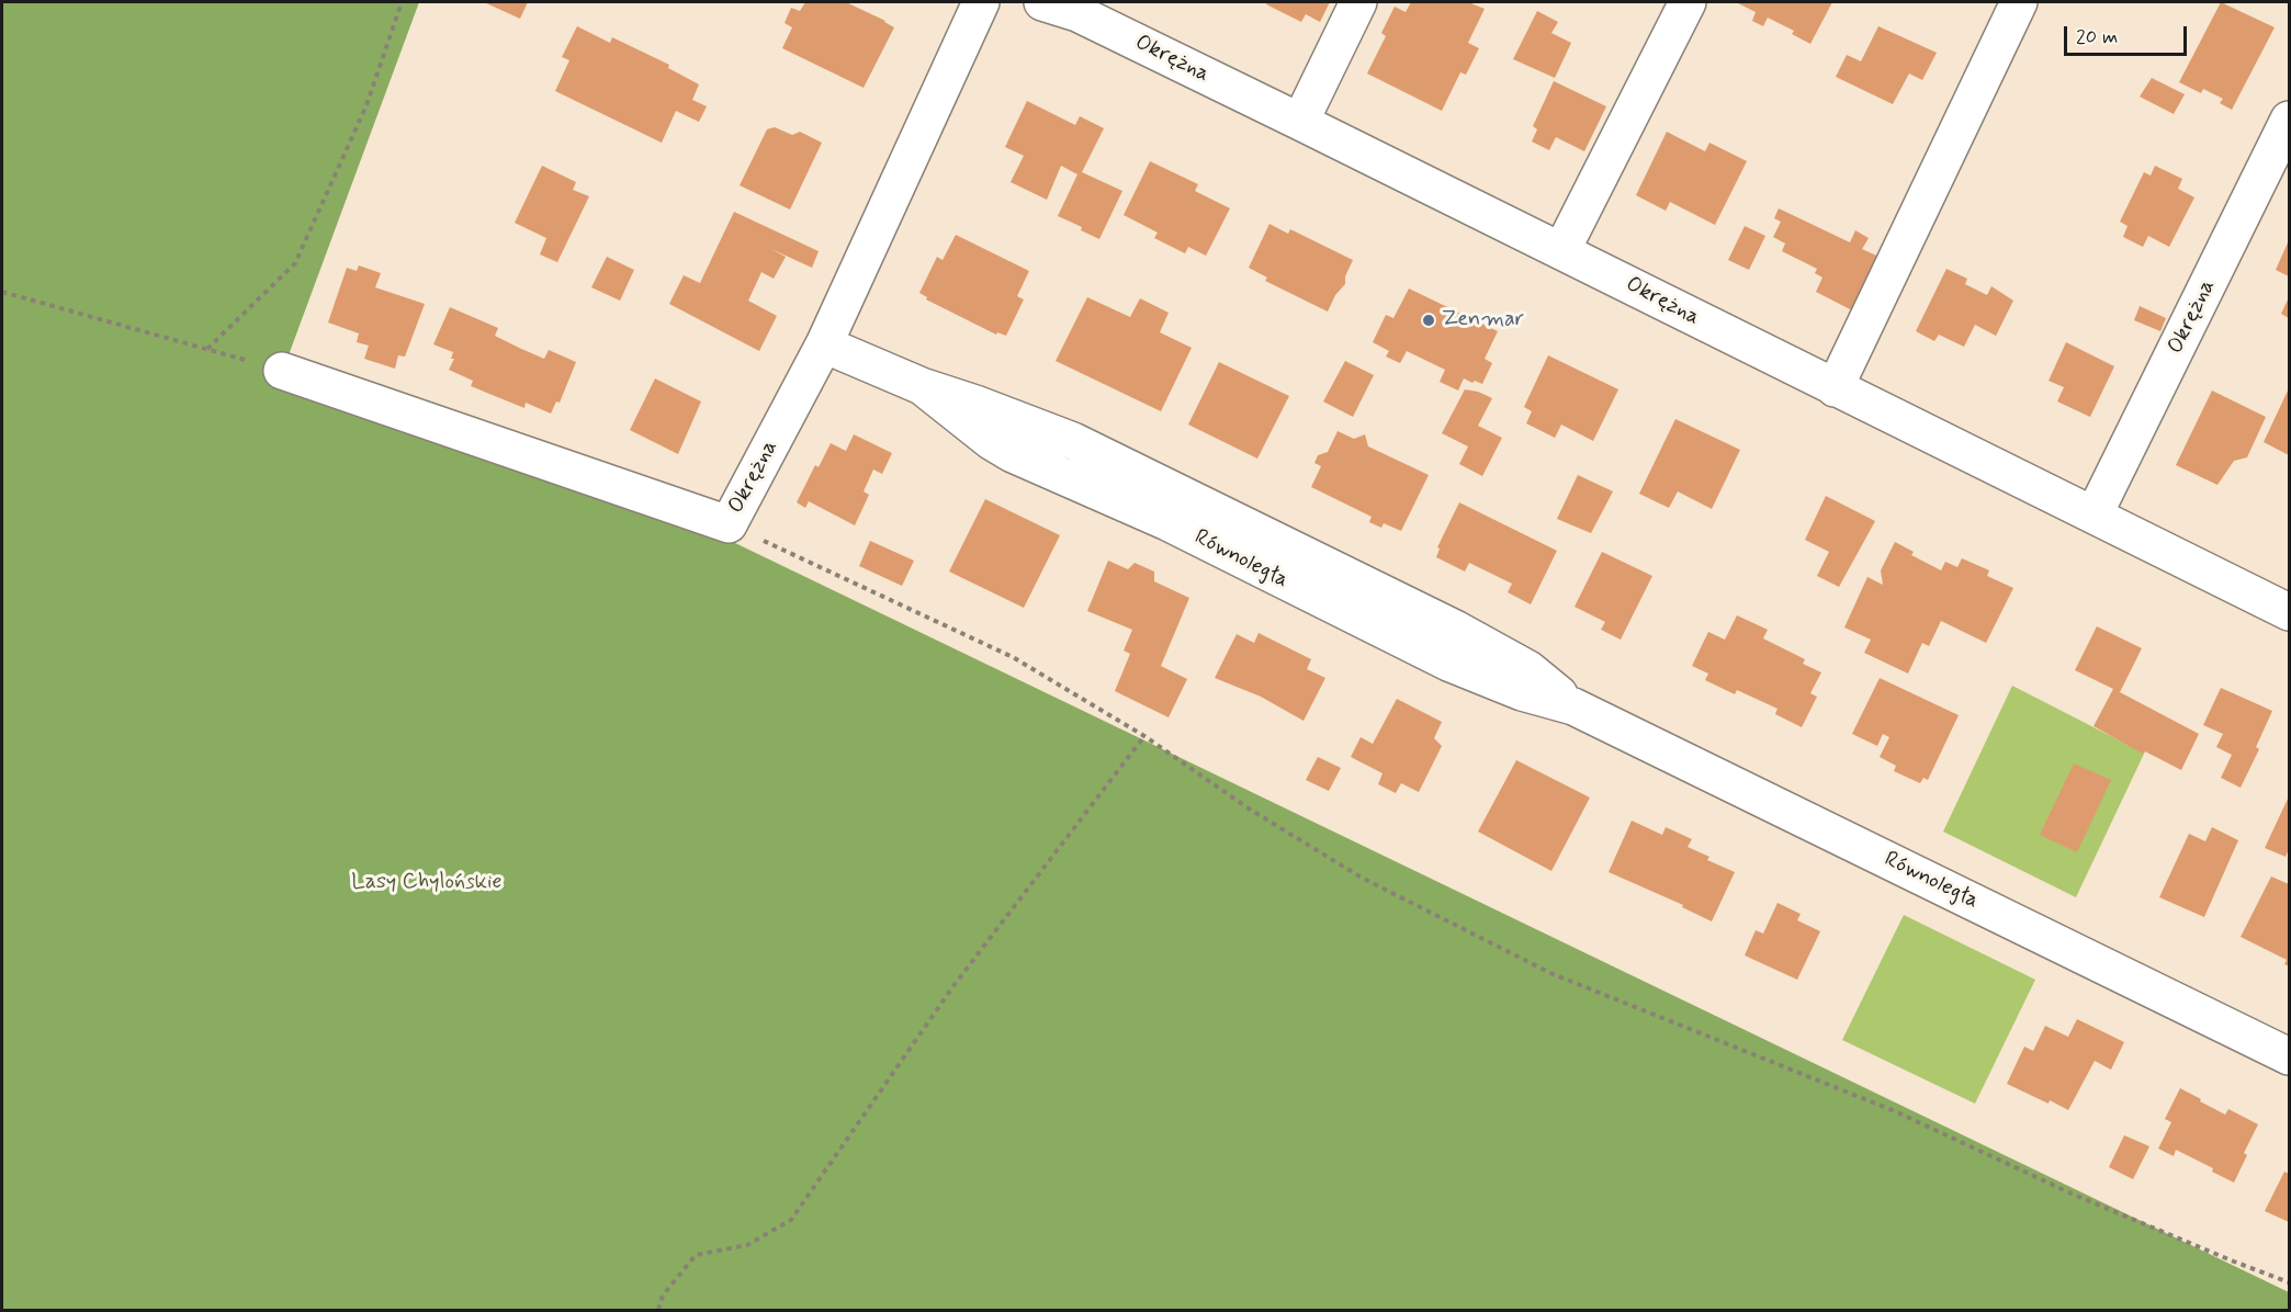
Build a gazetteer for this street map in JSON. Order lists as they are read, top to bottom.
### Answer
{
  "streets": {
    "street": ["Okrężna", "Równoległa"]
  },
  "crossings": [
    ["Okrężna", "Równoległa"]
  ],
  "parks": ["Lasy Chylońskie"],
  "places": ["Zenmar"],
  "scale_bar": "20 m"
}
